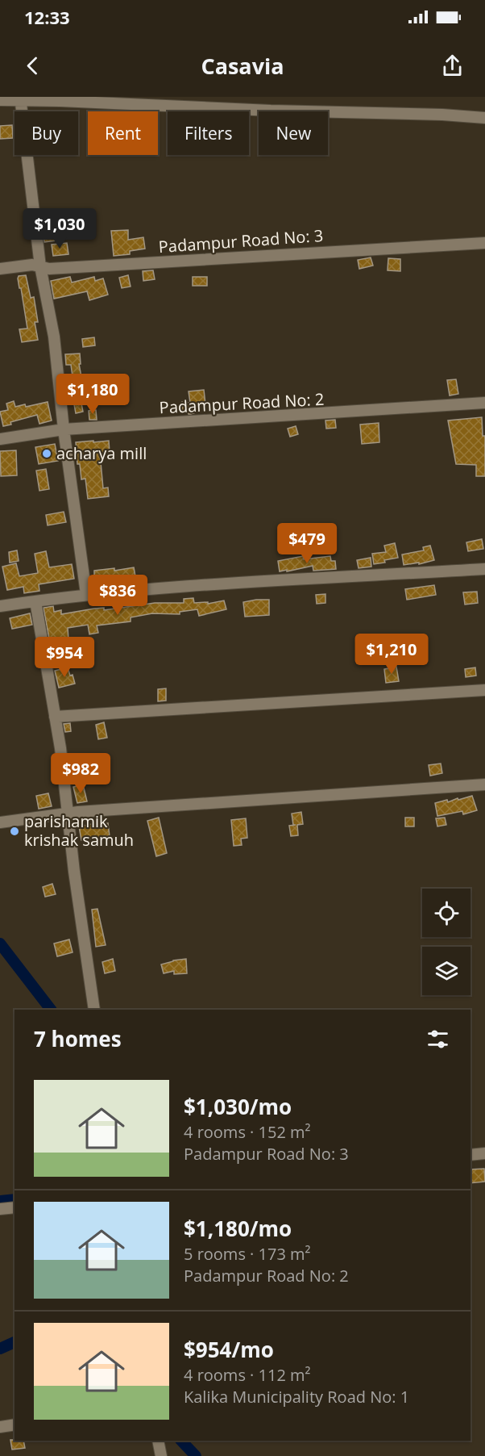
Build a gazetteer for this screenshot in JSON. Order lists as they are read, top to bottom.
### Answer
{
  "streets": {
    "street": ["Padampur Road No: 3", "Padampur Road No: 2"]
  },
  "places": ["acharya mill", "parishamik krishak samuh"],
  "page": {
    "status": "12:33",
    "header": "Casavia",
    "chip": [
      "Buy",
      "Rent",
      "Filters",
      "New"
    ],
    "price": [
      "$1,030",
      "$1,180",
      "$479",
      "$836",
      "$1,210",
      "$954",
      "$982"
    ],
    "heading": "7 homes",
    "list": [
      {
        "name": "$1,030/mo",
        "note": "4 rooms · 152 m² · Padampur Road No: 3"
      },
      {
        "name": "$1,180/mo",
        "note": "5 rooms · 173 m² · Padampur Road No: 2"
      },
      {
        "name": "$954/mo",
        "note": "4 rooms · 112 m² · Kalika Municipality Road No: 1"
      }
    ]
  }
}
